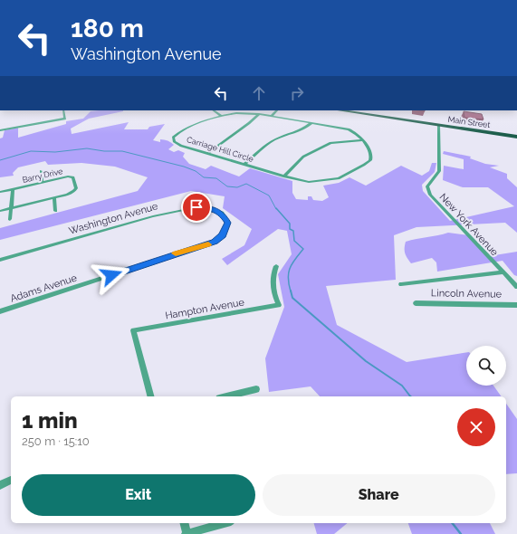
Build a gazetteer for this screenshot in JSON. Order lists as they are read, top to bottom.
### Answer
{
  "streets": {
    "main road": ["Main Street"],
    "street": [
      "Carriage Hill Circle",
      "Barry Drive",
      "Washington Avenue",
      "New York Avenue",
      "Adams Avenue",
      "Lincoln Avenue",
      "Hampton Avenue"
    ]
  },
  "crossings": [
    ["Main Street", "New York Avenue"],
    ["Washington Avenue", "Adams Avenue"]
  ],
  "page": {
    "turn": ["180 m", "Washington Avenue"],
    "heading": ["1 min", "250 m · 15:10"],
    "buttons": ["Exit", "Share"]
  }
}
